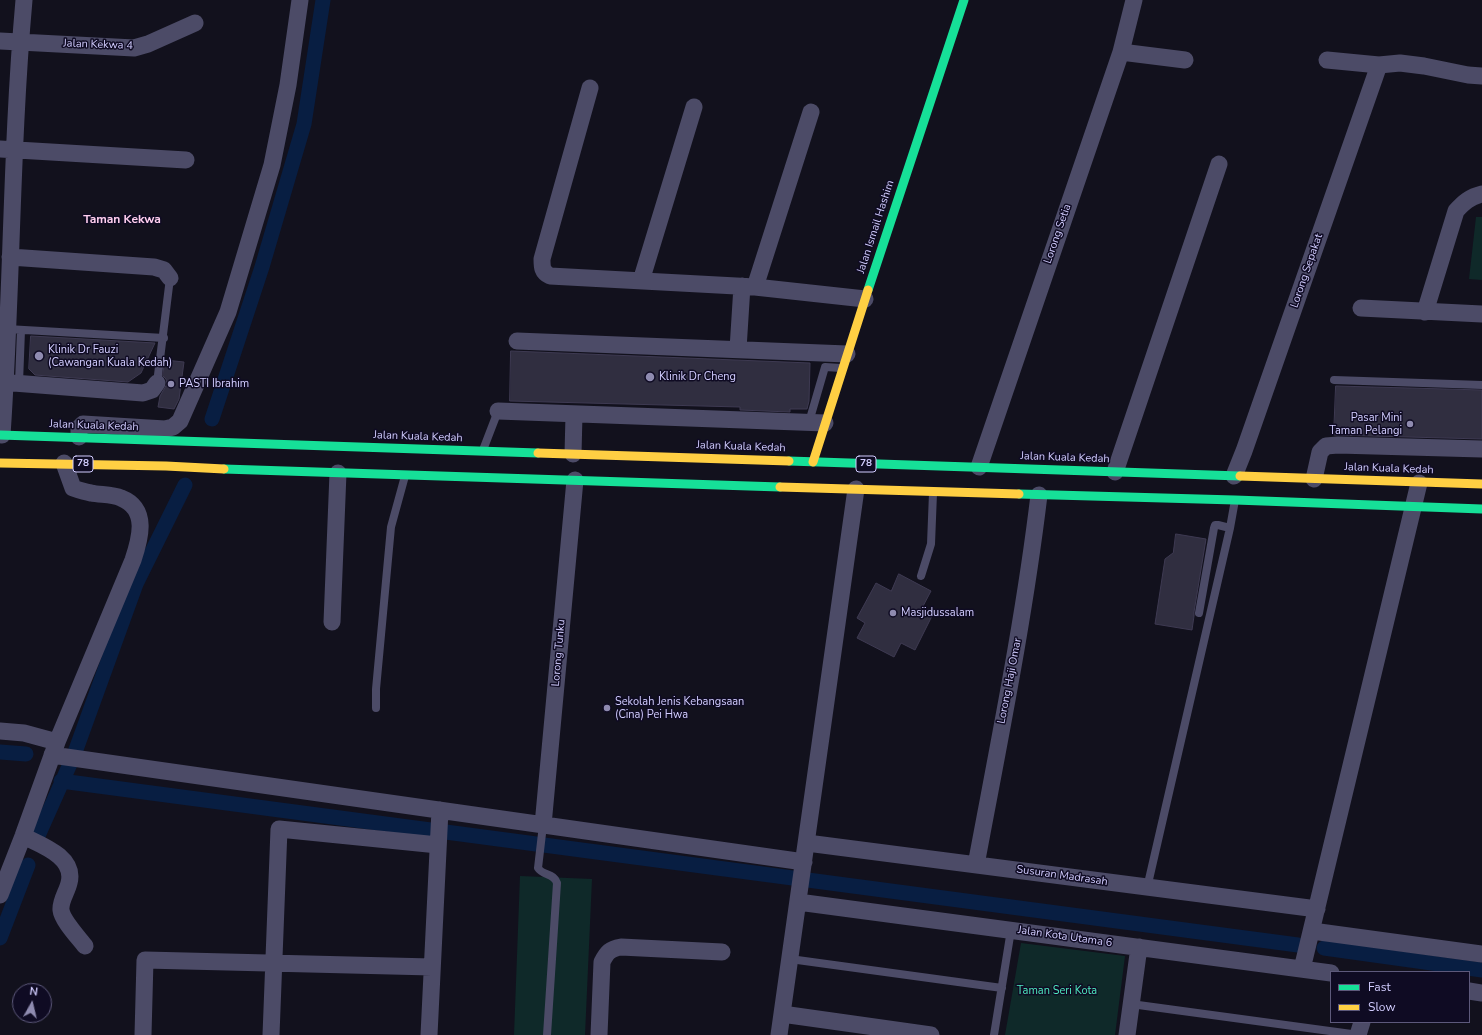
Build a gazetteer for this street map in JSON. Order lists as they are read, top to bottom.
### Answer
{
  "streets": {
    "main road": ["Jalan Ismail Hashim", "Jalan Kuala Kedah", "78"],
    "street": [
      "Jalan Kekwa 4",
      "Lorong Setia",
      "Lorong Sepakat",
      "Lorong Tunku",
      "Lorong Haji Omar",
      "Susuran Madrasah",
      "Jalan Kota Utama 6"
    ]
  },
  "crossings": [
    ["Jalan Ismail Hashim", "Jalan Kuala Kedah"],
    ["Lorong Setia", "Jalan Kuala Kedah"],
    ["Lorong Sepakat", "Jalan Kuala Kedah"],
    ["78", "Lorong Tunku"],
    ["78", "Lorong Haji Omar"],
    ["Lorong Haji Omar", "Susuran Madrasah"]
  ],
  "districts": ["Taman Kekwa"],
  "parks": ["Taman Seri Kota"],
  "places": [
    "Klinik Dr Fauzi (Cawangan Kuala Kedah)",
    "Klinik Dr Cheng",
    "PASTI Ibrahim",
    "Pasar Mini Taman Pelangi",
    "Masjidussalam",
    "Sekolah Jenis Kebangsaan (Cina) Pei Hwa"
  ],
  "legend": ["Fast", "Slow"],
  "north": "top"
}
